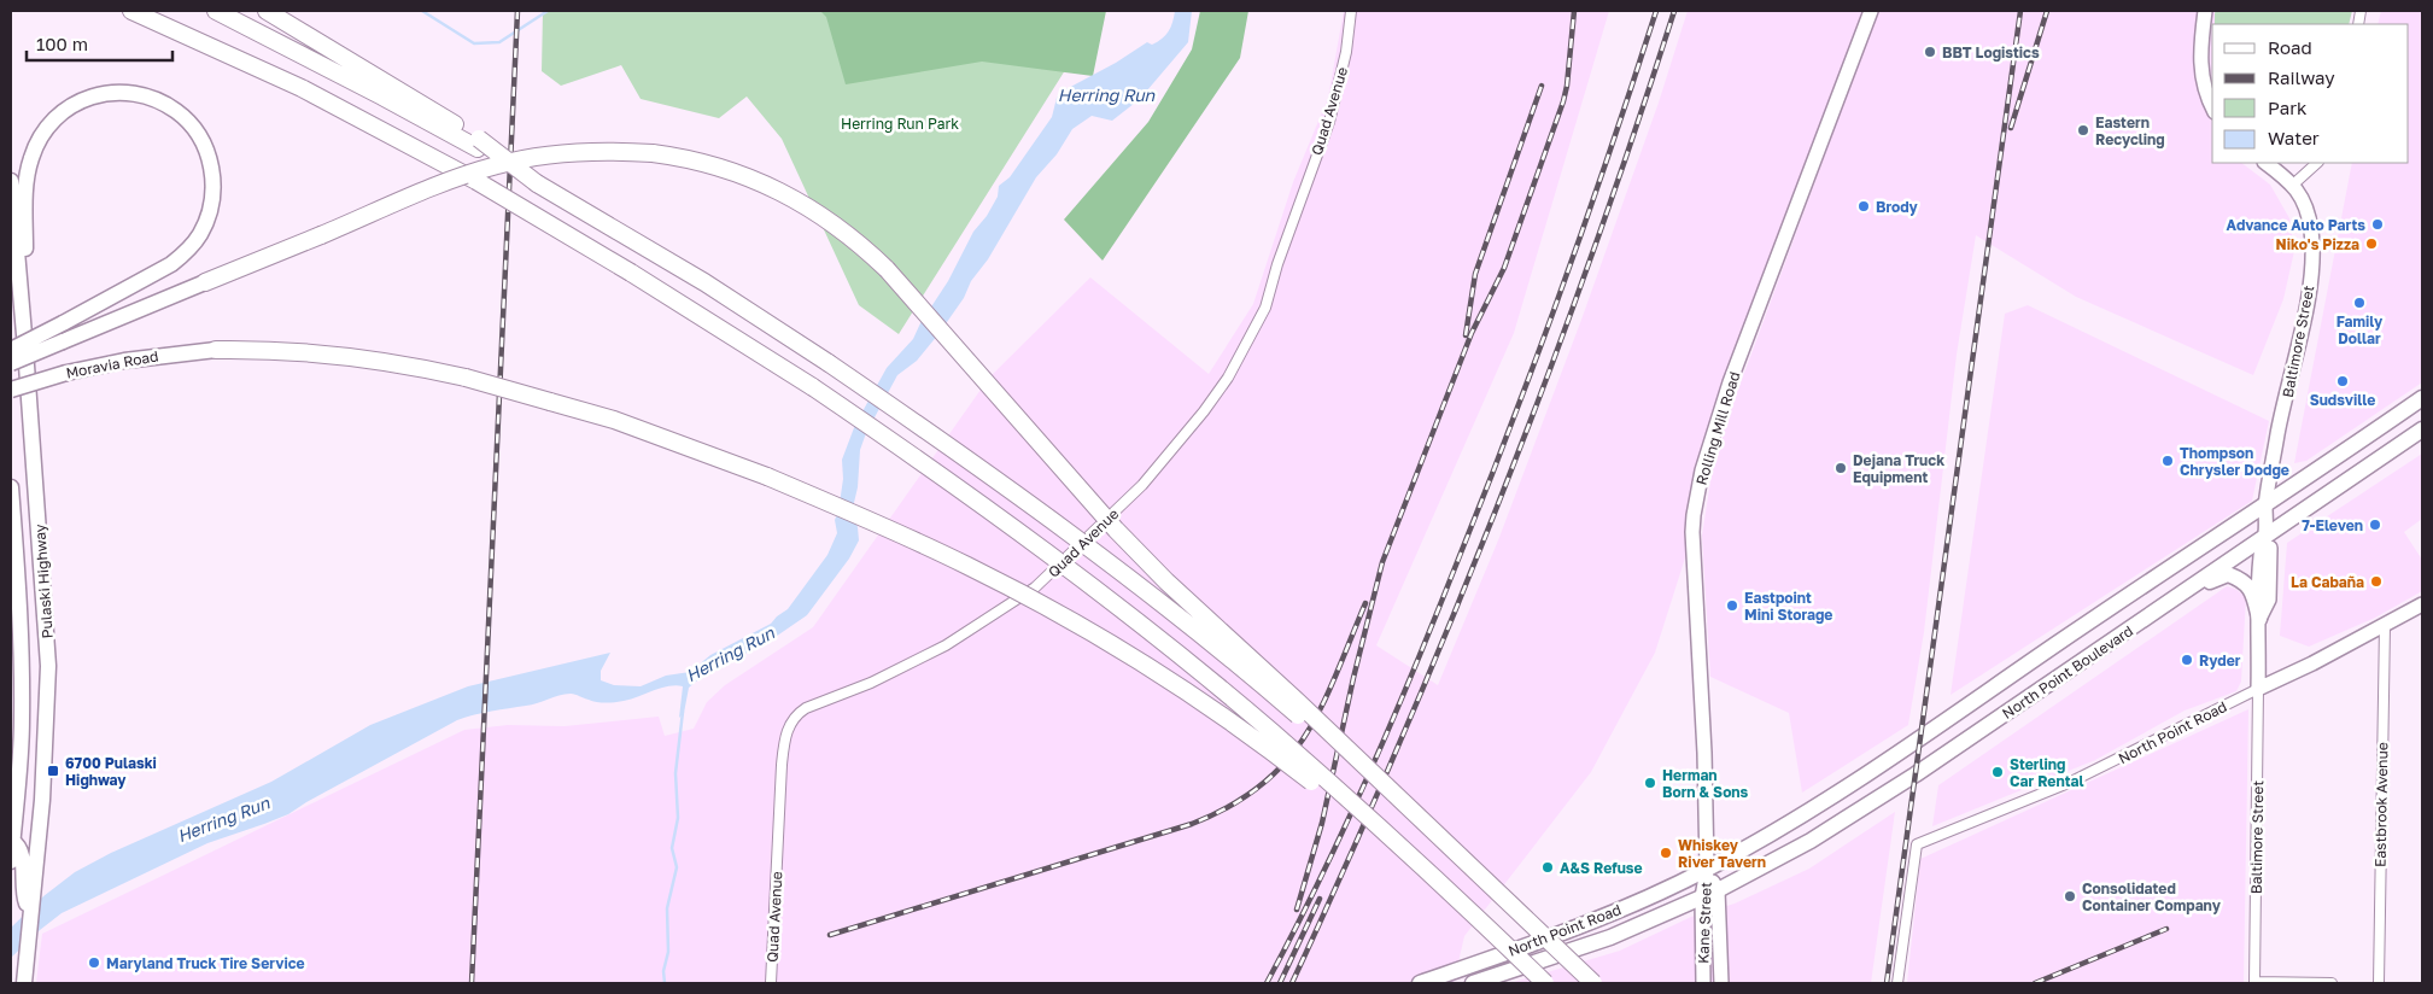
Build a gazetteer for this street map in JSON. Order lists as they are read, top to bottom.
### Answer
{
  "streets": {
    "main road": [
      "Moravia Road",
      "Pulaski Highway",
      "North Point Boulevard",
      "North Point Road"
    ],
    "street": [
      "Quad Avenue",
      "Baltimore Street",
      "Rolling Mill Road",
      "Eastbrook Avenue",
      "Kane Street"
    ]
  },
  "crossings": [
    ["Baltimore Street", "North Point Boulevard"],
    ["Baltimore Street", "North Point Road"],
    ["Rolling Mill Road", "North Point Boulevard"],
    ["Rolling Mill Road", "North Point Road"],
    ["Rolling Mill Road", "Kane Street"],
    ["North Point Boulevard", "North Point Road"],
    ["North Point Boulevard", "Kane Street"],
    ["North Point Road", "Eastbrook Avenue"],
    ["North Point Road", "Kane Street"]
  ],
  "water": ["Herring Run"],
  "parks": ["Herring Run Park"],
  "places": {
    "other": [
      "BBT Logistics",
      "Eastern Recycling",
      "Brody",
      "Advance Auto Parts",
      "Niko's Pizza",
      "Family Dollar",
      "Sudsville",
      "Thompson Chrysler Dodge",
      "Dejana Truck Equipment",
      "7-Eleven",
      "La Cabaña",
      "Eastpoint Mini Storage",
      "Ryder",
      "Sterling Car Rental",
      "Herman Born & Sons",
      "Whiskey River Tavern",
      "A&S Refuse",
      "Consolidated Container Company",
      "Maryland Truck Tire Service"
    ],
    "transit": ["6700 Pulaski Highway"]
  },
  "legend": [
    "Road",
    "Railway",
    "Park",
    "Water"
  ],
  "scale_bar": "100 m"
}
